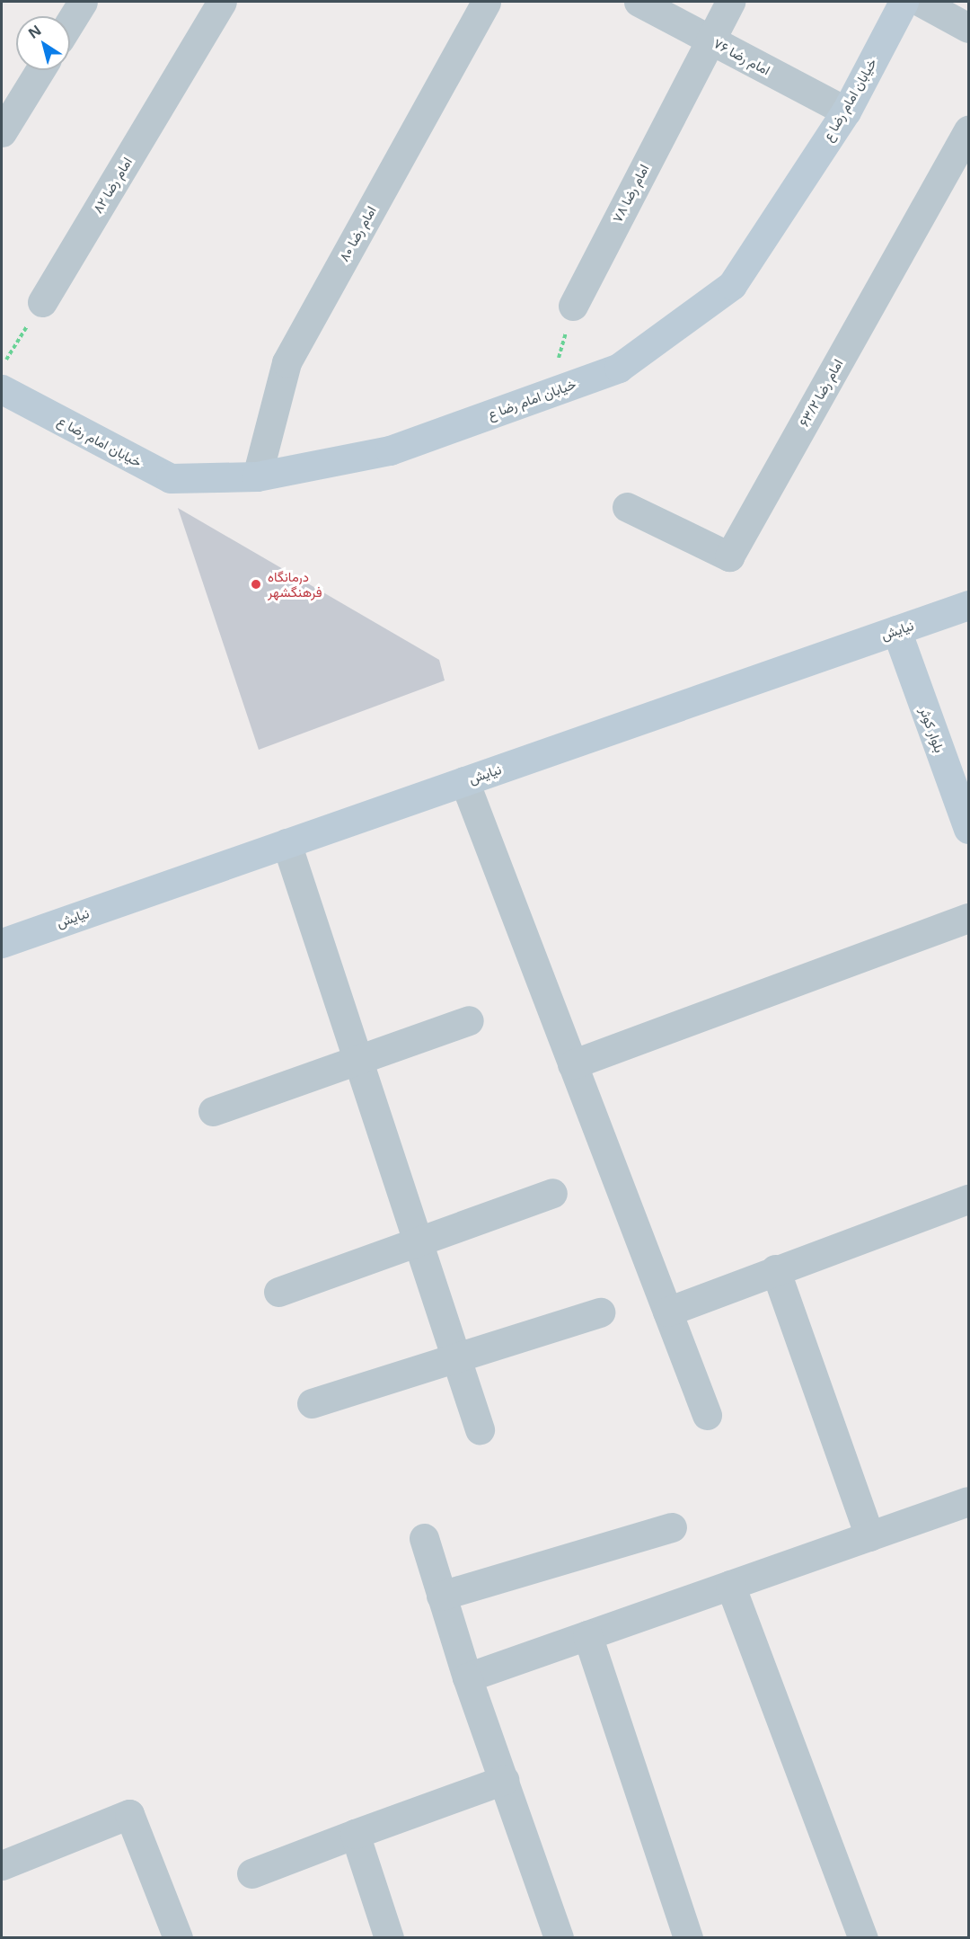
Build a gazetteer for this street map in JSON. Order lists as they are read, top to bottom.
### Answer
{
  "streets": {
    "street": [
      "امام رضا ۷۶",
      "خیابان امام رضا ع",
      "امام رضا ۸۲",
      "امام رضا ۷۸",
      "امام رضا ۸۰",
      "امام رضا ۶۳/۲",
      "نیایش",
      "بلوار کوثر"
    ]
  },
  "crossings": [
    ["امام رضا ۷۶", "خیابان امام رضا ع"],
    ["امام رضا ۷۶", "امام رضا ۷۸"],
    ["خیابان امام رضا ع", "امام رضا ۸۰"],
    ["نیایش", "بلوار کوثر"]
  ],
  "places": ["درمانگاه فرهنگشهر"],
  "north": "top left"
}
